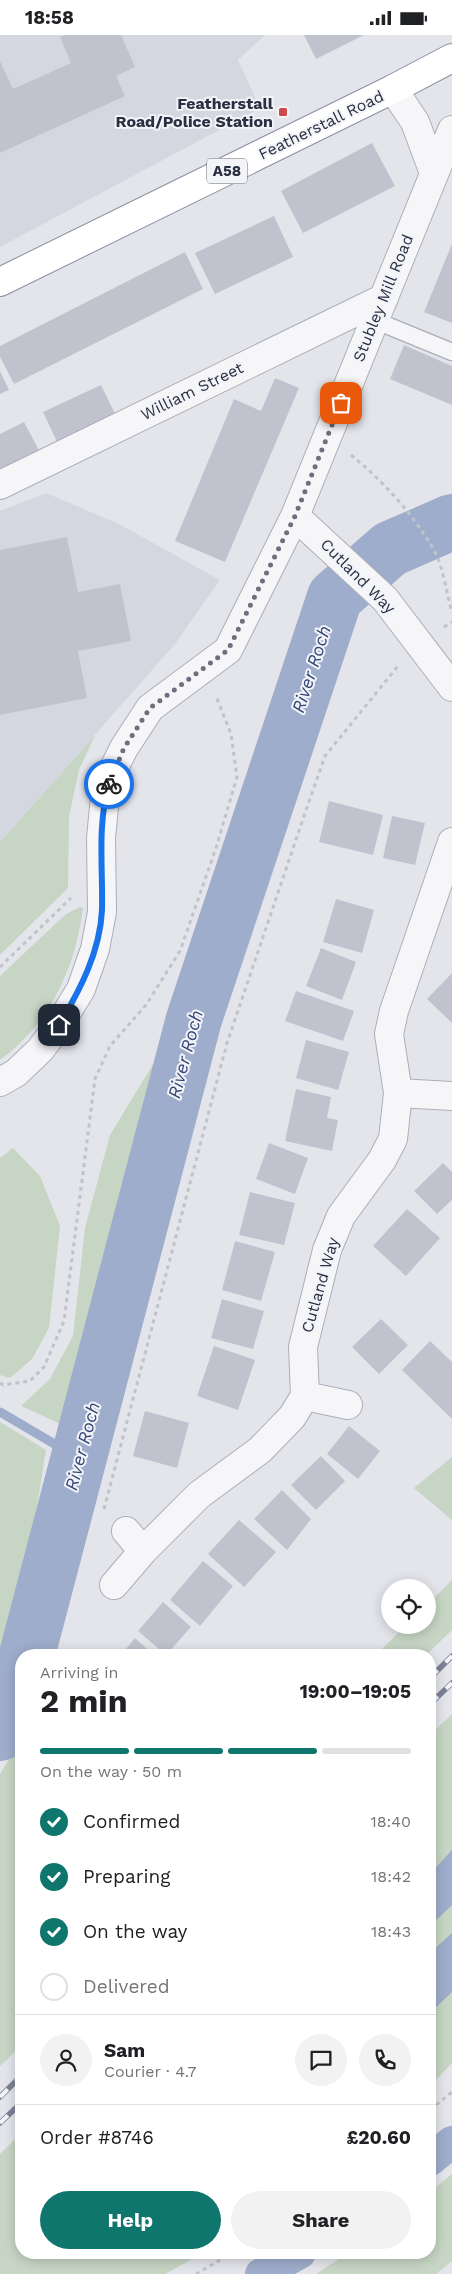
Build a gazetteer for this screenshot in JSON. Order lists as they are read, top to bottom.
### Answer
{
  "streets": {
    "highway": ["Featherstall Road", "A58"],
    "street": ["Stubley Mill Road", "William Street", "Cutland Way"]
  },
  "crossings": [
    ["Stubley Mill Road", "William Street"],
    ["Stubley Mill Road", "Cutland Way"]
  ],
  "water": ["River Roch"],
  "places": {
    "transit": ["Featherstall Road/Police Station"]
  },
  "page": {
    "status": "18:58",
    "heading": ["2 min", "Arriving in", "19:00–19:05"],
    "panel": [
      "Sam",
      "Courier · 4.7",
      "Order #8746",
      "£20.60"
    ],
    "bar": "On the way · 50 m",
    "list": [
      ["Confirmed", "18:40"],
      ["Preparing", "18:42"],
      ["On the way", "18:43"],
      "Delivered"
    ],
    "buttons": ["Help", "Share"]
  }
}
